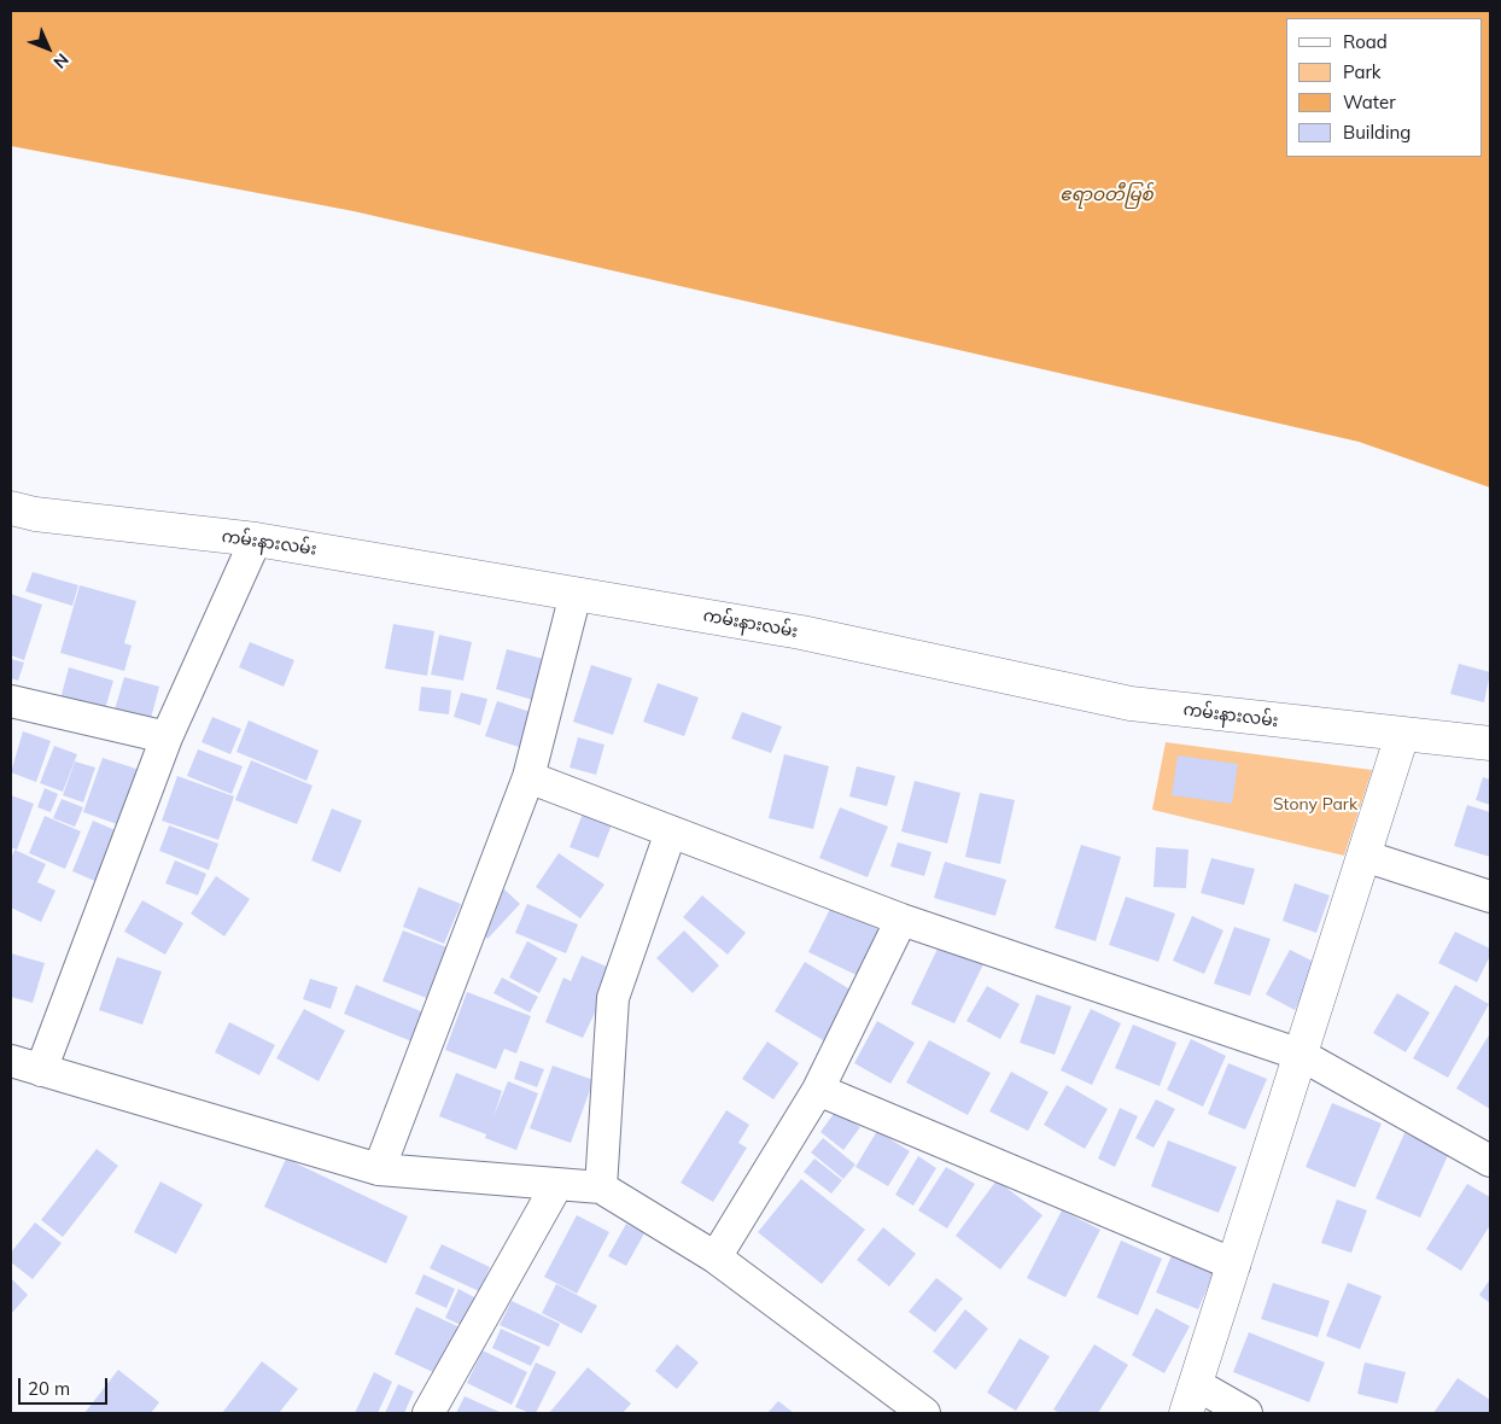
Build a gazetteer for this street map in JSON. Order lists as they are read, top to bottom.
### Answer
{
  "streets": {
    "street": ["ကမ်းနားလမ်း"]
  },
  "water": ["ဧရာဝတီမြစ်"],
  "parks": ["Stony Park"],
  "legend": [
    "Road",
    "Park",
    "Water",
    "Building"
  ],
  "scale_bar": "20 m",
  "north": "bottom right"
}
